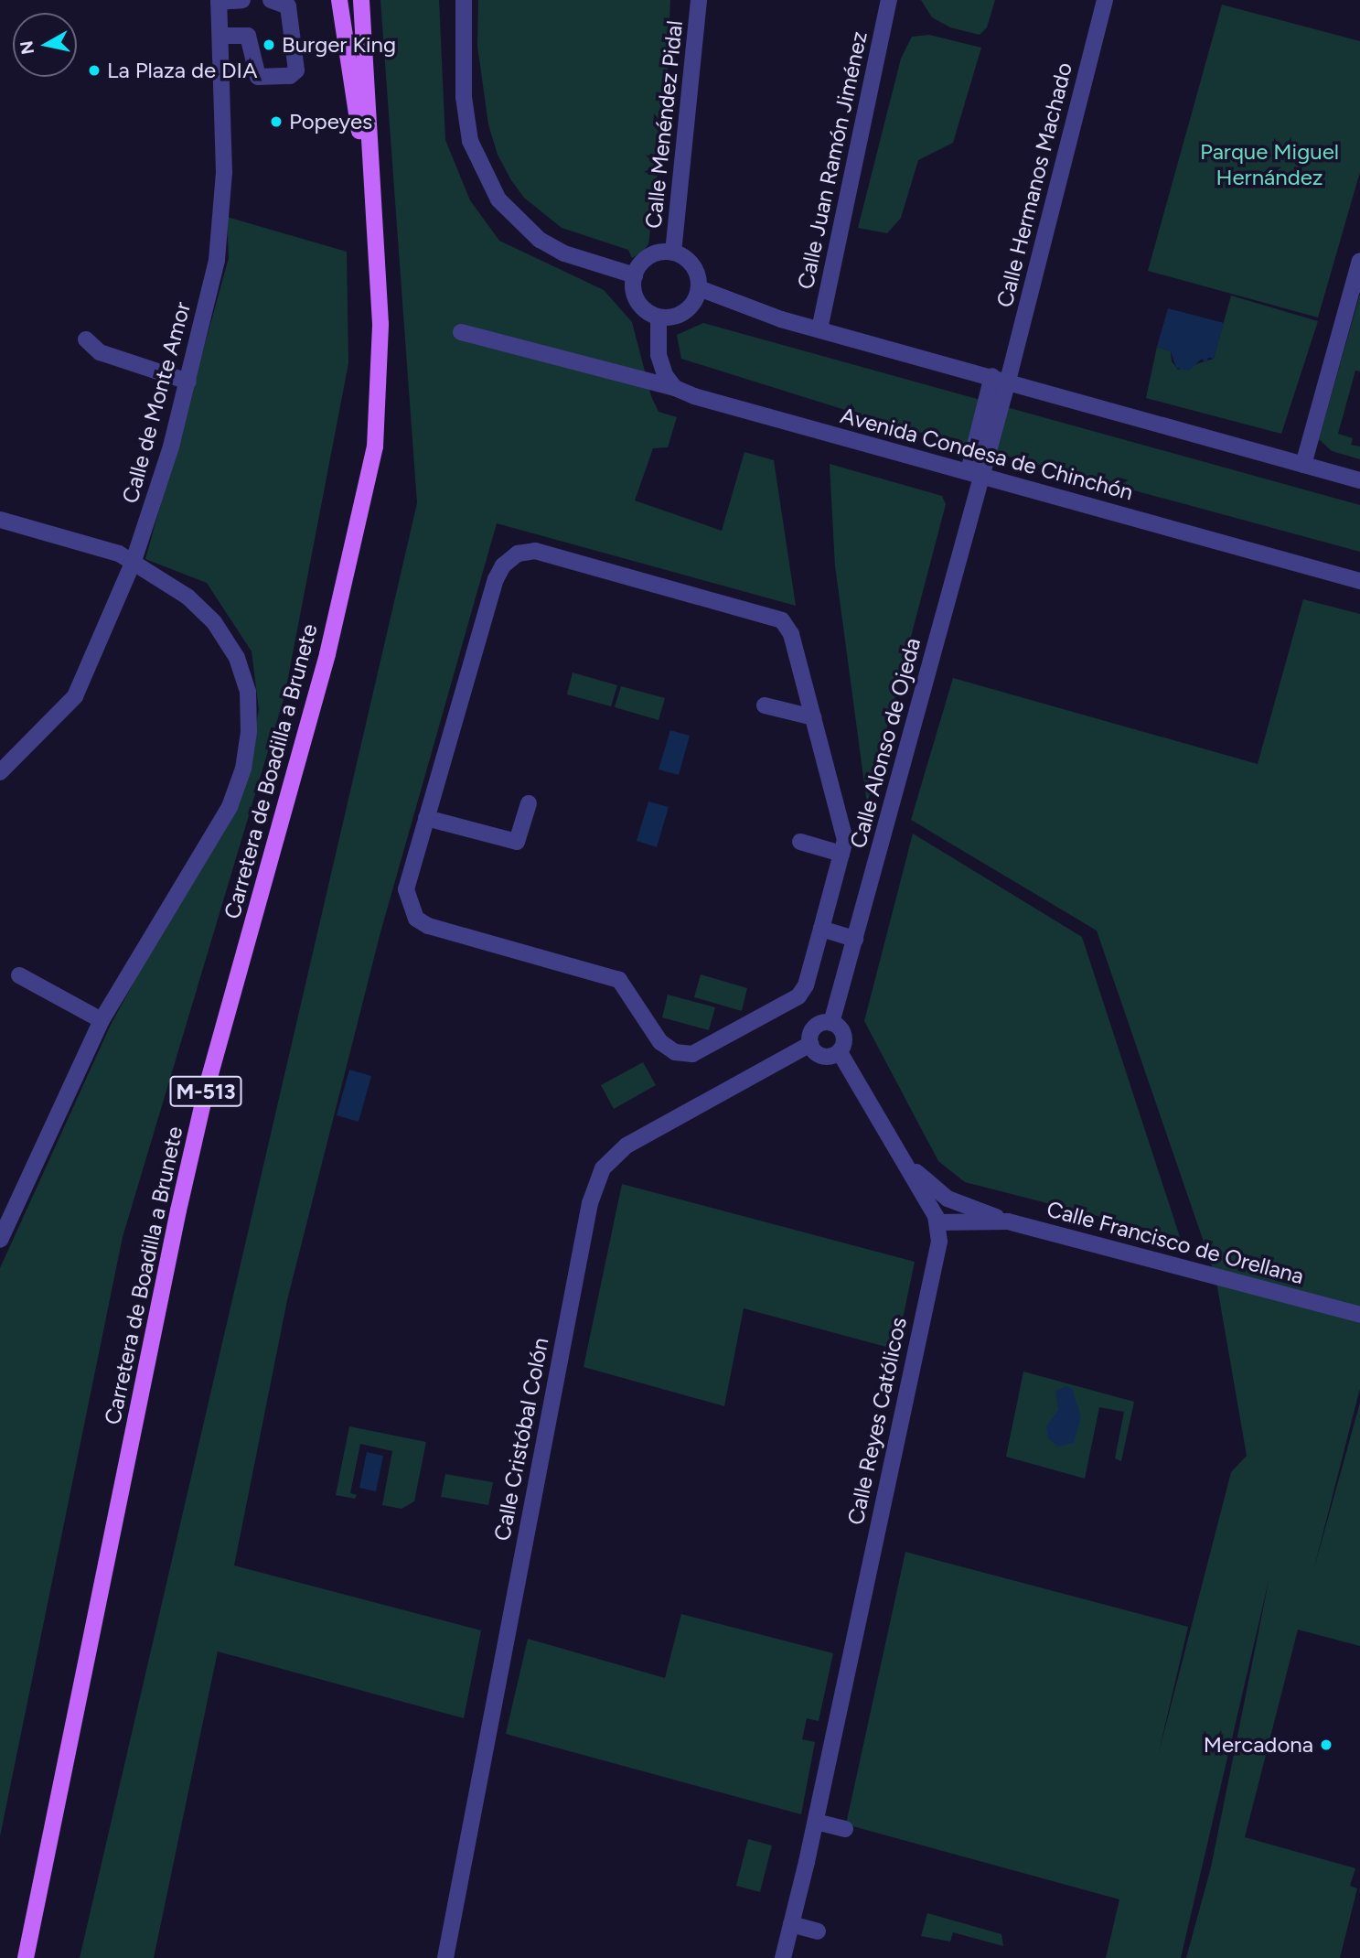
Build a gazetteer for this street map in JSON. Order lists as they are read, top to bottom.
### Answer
{
  "streets": {
    "main road": ["Carretera de Boadilla a Brunete", "M-513"],
    "street": [
      "Calle Menéndez Pidal",
      "Calle Juan Ramón Jiménez",
      "Calle Hermanos Machado",
      "Calle de Monte Amor",
      "Avenida Condesa de Chinchón",
      "Calle Alonso de Ojeda",
      "Calle Francisco de Orellana",
      "Calle Reyes Católicos",
      "Calle Cristóbal Colón"
    ]
  },
  "crossings": [
    ["Calle Hermanos Machado", "Avenida Condesa de Chinchón"],
    ["Calle Hermanos Machado", "Calle Alonso de Ojeda"],
    ["Avenida Condesa de Chinchón", "Calle Alonso de Ojeda"],
    ["Calle Alonso de Ojeda", "Calle Cristóbal Colón"],
    ["Calle Francisco de Orellana", "Calle Reyes Católicos"]
  ],
  "parks": ["Parque Miguel Hernández"],
  "places": [
    "Burger King",
    "La Plaza de DIA",
    "Popeyes",
    "Mercadona"
  ],
  "north": "left"
}
